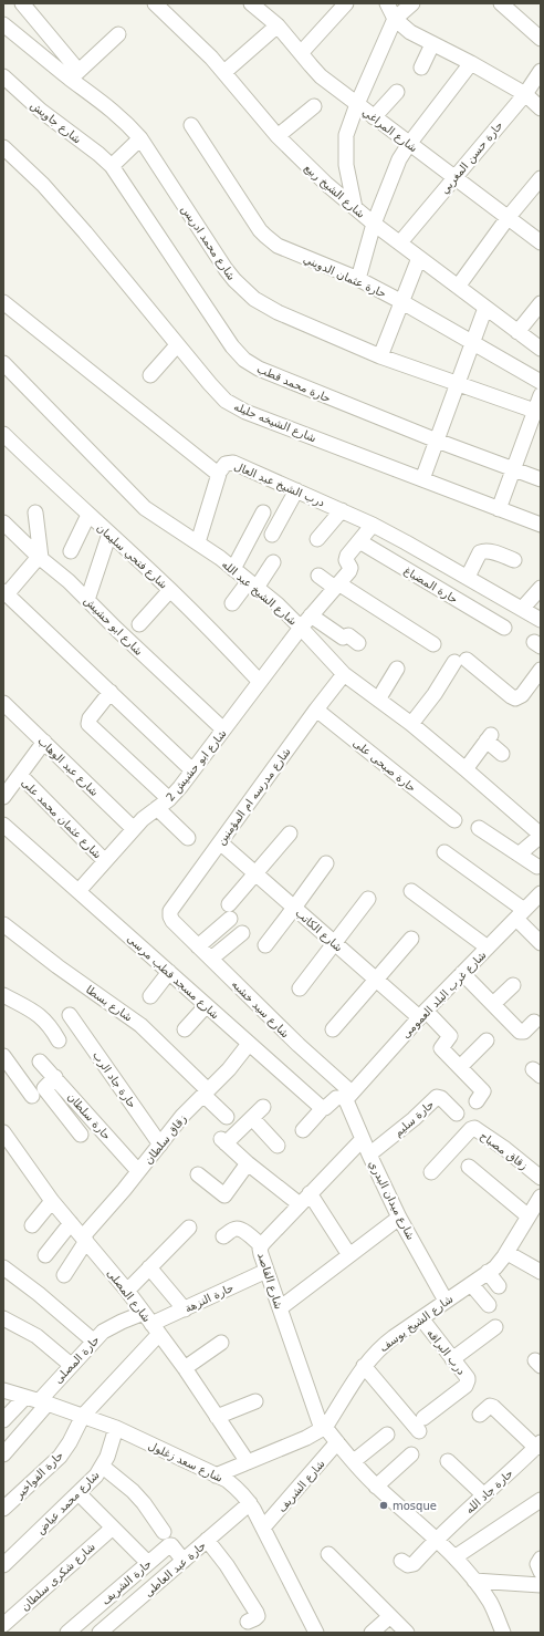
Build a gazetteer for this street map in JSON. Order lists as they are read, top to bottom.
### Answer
{
  "streets": {
    "street": [
      "شارع جاويش",
      "شارع المراغي",
      "حارة حسن المغربي",
      "شارع الشيخ ربيع",
      "شارع محمد ادريس",
      "حارة عثمان الدويني",
      "حارة محمد قطب",
      "شارع الشيخه جليله",
      "درب الشيخ عبد العال",
      "شارع فتحي سليمان",
      "حارة المضباغ",
      "شارع الشيخ عبد الله",
      "شارع ابو حشيش",
      "شارع ابو حشيش 2",
      "حارة صبحى على",
      "شارع عبد الوهاب",
      "شارع مدرسه ام المؤمنين",
      "شارع عثمان محمد على",
      "شارع الكاتب",
      "شارع مسجد قطب مرسى",
      "شارع غرب البلد العمومى",
      "شارع بسطا",
      "شارع سيد خشبه",
      "حارة جاد الرب",
      "حارة سلطان",
      "حارة سليم",
      "زقاق سلطان",
      "زقاق مصباح",
      "شارع ميدان البدري",
      "شارع القاصد",
      "شارع المصلى",
      "حارة النزهة",
      "شارع الشيخ يوسف",
      "درب البراقه",
      "حارة المصلى",
      "شارع سعد زغلول",
      "حارة الفواخير",
      "شارع الشريف",
      "حارة جاد الله",
      "شارع محمد عياض",
      "حارة عبد العاطى",
      "شارع شكرى سلطان",
      "حارة الشريف"
    ]
  },
  "crossings": [
    ["شارع جاويش", "حارة محمد قطب"],
    ["شارع المراغي", "حارة حسن المغربي"],
    ["حارة حسن المغربي", "شارع الشيخ ربيع"],
    ["شارع فتحي سليمان", "شارع ابو حشيش 2"],
    ["حارة المضباغ", "شارع ابو حشيش 2"],
    ["شارع الشيخ عبد الله", "شارع ابو حشيش 2"],
    ["شارع الشيخ عبد الله", "شارع مدرسه ام المؤمنين"],
    ["شارع ابو حشيش", "شارع ابو حشيش 2"],
    ["شارع ابو حشيش 2", "شارع عبد الوهاب"],
    ["شارع ابو حشيش 2", "شارع عثمان محمد على"],
    ["شارع ابو حشيش 2", "شارع مسجد قطب مرسى"],
    ["حارة صبحى على", "شارع مدرسه ام المؤمنين"],
    ["شارع مدرسه ام المؤمنين", "شارع الكاتب"],
    ["شارع مدرسه ام المؤمنين", "شارع سيد خشبه"],
    ["شارع الكاتب", "شارع غرب البلد العمومى"],
    ["شارع مسجد قطب مرسى", "زقاق سلطان"],
    ["شارع غرب البلد العمومى", "شارع سيد خشبه"],
    ["شارع غرب البلد العمومى", "شارع ميدان البدري"],
    ["شارع بسطا", "زقاق سلطان"],
    ["شارع سيد خشبه", "شارع ميدان البدري"],
    ["حارة جاد الرب", "زقاق سلطان"],
    ["حارة سلطان", "زقاق سلطان"],
    ["حارة سليم", "شارع ميدان البدري"],
    ["زقاق سلطان", "شارع المصلى"],
    ["شارع ميدان البدري", "شارع القاصد"],
    ["شارع ميدان البدري", "شارع الشيخ يوسف"],
    ["شارع القاصد", "حارة النزهة"],
    ["شارع القاصد", "شارع الشيخ يوسف"],
    ["شارع القاصد", "شارع الشريف"],
    ["شارع القاصد", "حارة جاد الله"],
    ["شارع المصلى", "حارة النزهة"],
    ["شارع المصلى", "شارع الشيخ يوسف"],
    ["شارع المصلى", "حارة المصلى"],
    ["شارع المصلى", "حارة الفواخير"],
    ["حارة النزهة", "حارة المصلى"],
    ["حارة النزهة", "حارة الفواخير"],
    ["شارع الشيخ يوسف", "درب البراقه"],
    ["شارع الشيخ يوسف", "شارع سعد زغلول"],
    ["حارة المصلى", "شارع سعد زغلول"],
    ["حارة المصلى", "حارة الفواخير"],
    ["شارع سعد زغلول", "حارة الفواخير"],
    ["شارع سعد زغلول", "شارع الشريف"],
    ["شارع سعد زغلول", "شارع محمد عياض"],
    ["شارع سعد زغلول", "حارة عبد العاطى"],
    ["حارة عبد العاطى", "حارة الشريف"]
  ],
  "places": ["mosque"]
}
